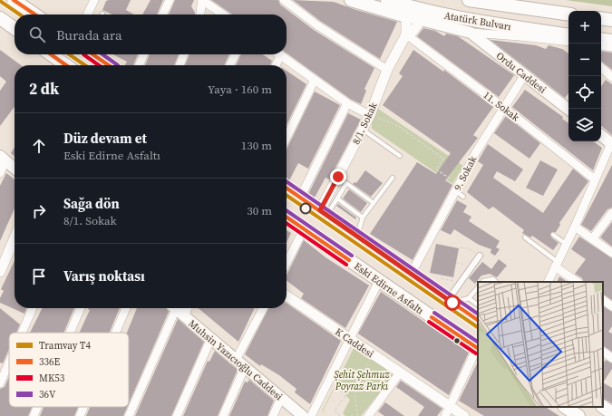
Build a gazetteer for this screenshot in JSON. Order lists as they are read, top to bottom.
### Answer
{
  "streets": {
    "main road": [
      "Atatürk Bulvarı",
      "Ordu Caddesi",
      "Eski Edirne Asfaltı",
      "Muhsin Yazıcıoğlu Caddesi"
    ],
    "street": [
      "11. Sokak",
      "8/1. Sokak",
      "9. Sokak",
      "K Caddesi"
    ]
  },
  "crossings": [
    ["Ordu Caddesi", "9. Sokak"],
    ["11. Sokak", "8/1. Sokak"],
    ["11. Sokak", "9. Sokak"]
  ],
  "parks": ["Şehit Şehmuz Poyraz Parkı"],
  "lines": [
    "transit line 336E",
    "tram line T4",
    "transit line MK53",
    "transit line 36V"
  ],
  "legend": [
    "Tramvay T4",
    "336E",
    "MK53",
    "36V"
  ],
  "page": {
    "map_buttons": ["+", "−"],
    "search": "Burada ara",
    "heading": ["2 dk", "Yaya · 160 m"],
    "list": [
      ["Düz devam et", "Eski Edirne Asfaltı", "130 m"],
      ["Sağa dön", "8/1. Sokak", "30 m"],
      "Varış noktası"
    ]
  }
}
